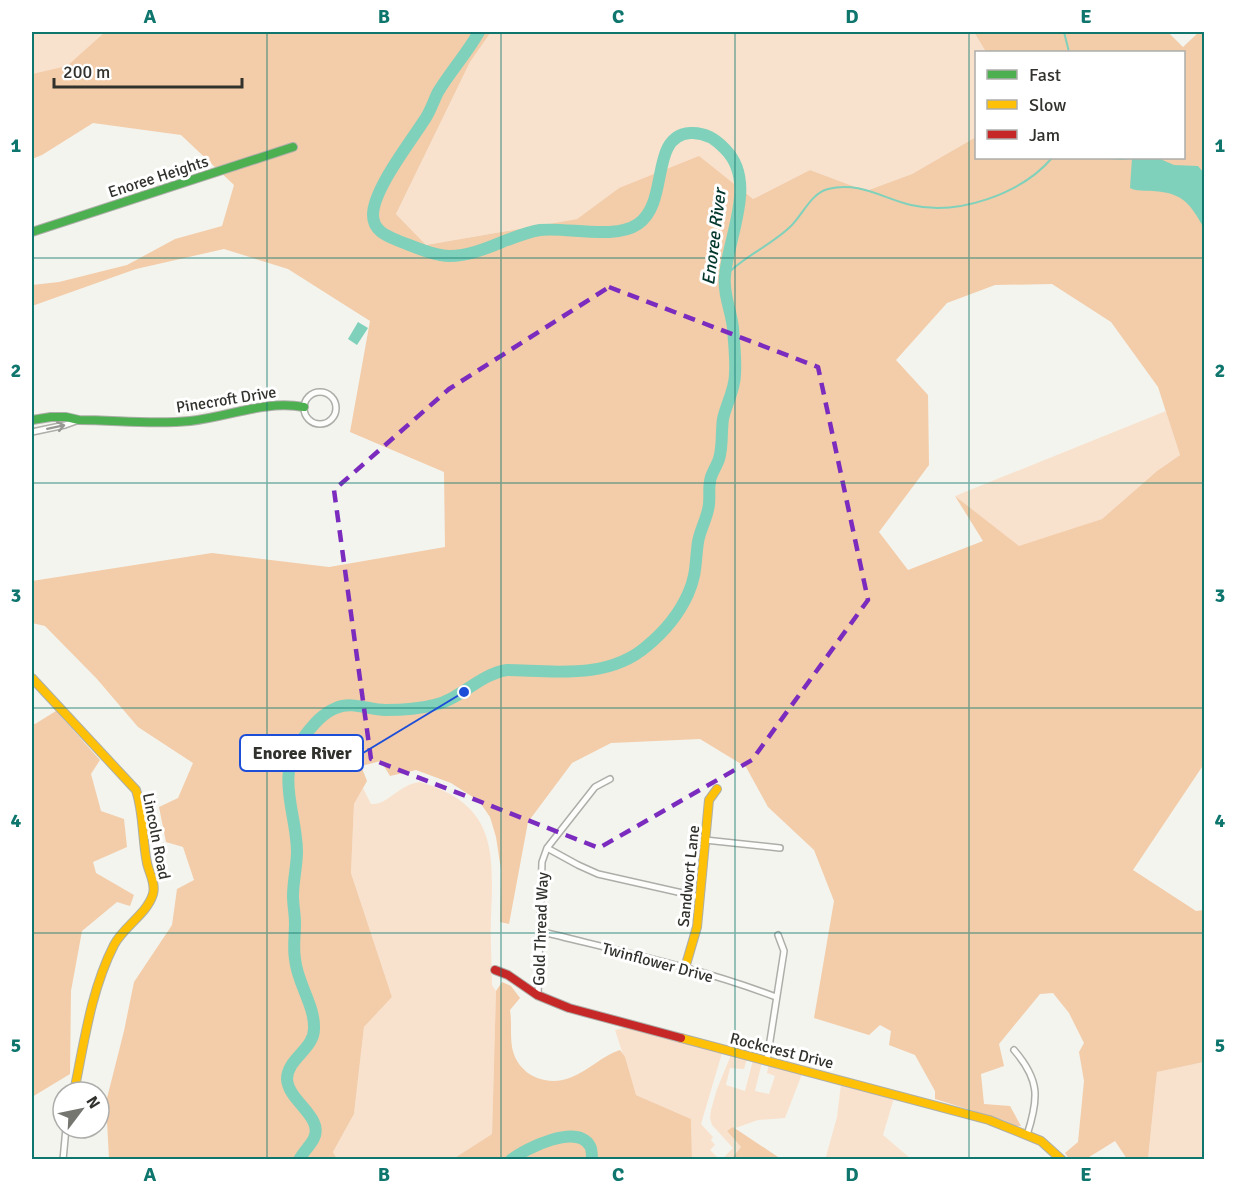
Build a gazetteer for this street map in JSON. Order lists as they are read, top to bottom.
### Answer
{
  "streets": {
    "street": [
      "Enoree Heights",
      "Pinecroft Drive",
      "Lincoln Road",
      "Sandwort Lane",
      "Gold Thread Way",
      "Twinflower Drive",
      "Rockcrest Drive"
    ]
  },
  "crossings": [
    ["Sandwort Lane", "Twinflower Drive"],
    ["Gold Thread Way", "Twinflower Drive"],
    ["Gold Thread Way", "Rockcrest Drive"]
  ],
  "water": ["Enoree River"],
  "places": ["Enoree River"],
  "legend": ["Fast", "Slow", "Jam"],
  "scale_bar": "200 m",
  "north": "top right",
  "grid": {
    "columns": [
      "A",
      "B",
      "C",
      "D",
      "E"
    ],
    "rows": [
      "1",
      "2",
      "3",
      "4",
      "5"
    ]
  }
}
